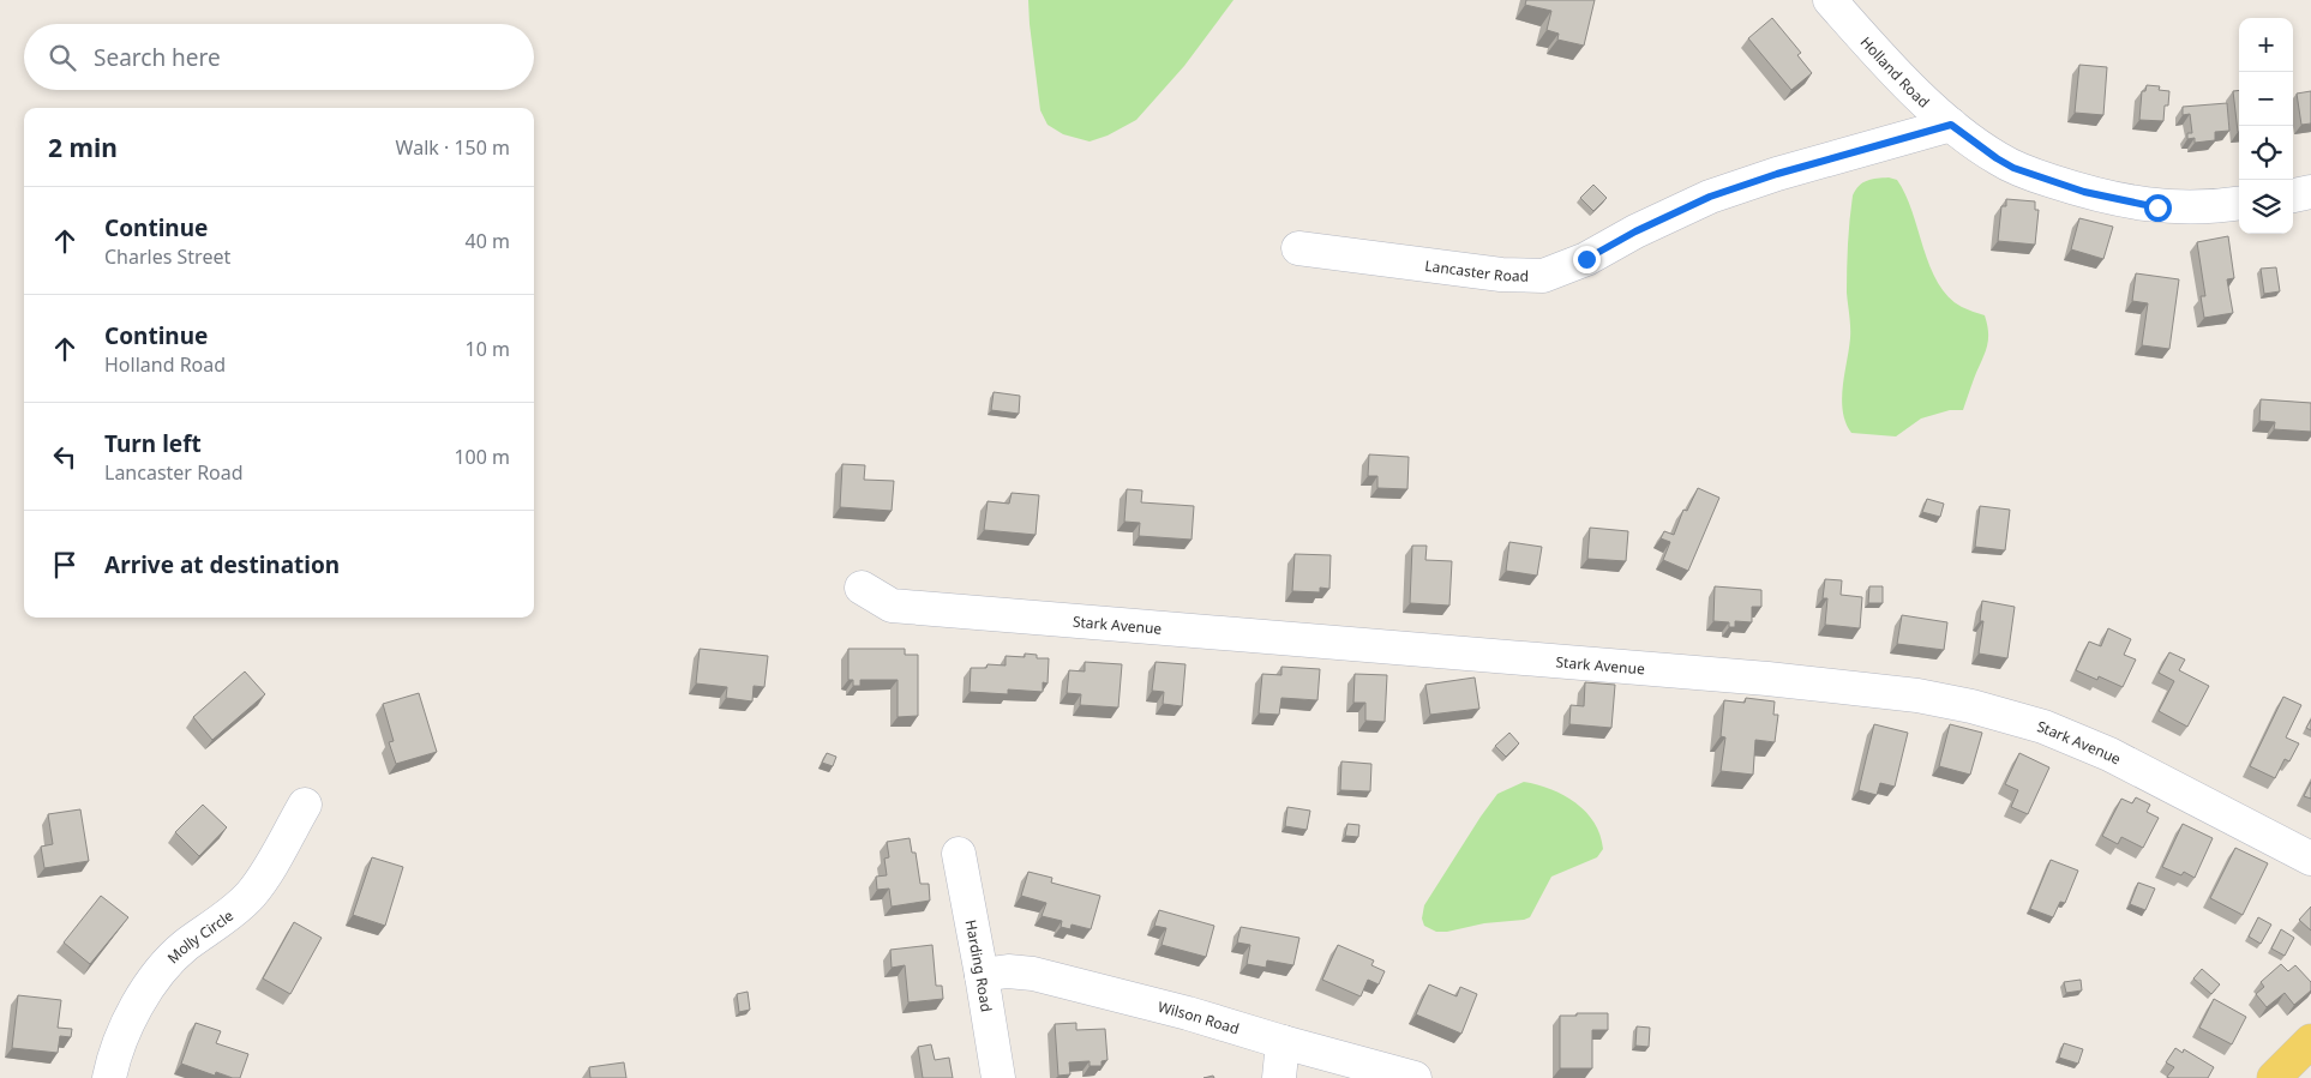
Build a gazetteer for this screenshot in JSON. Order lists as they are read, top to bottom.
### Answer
{
  "streets": {
    "street": [
      "Holland Road",
      "Lancaster Road",
      "Stark Avenue",
      "Molly Circle",
      "Harding Road",
      "Wilson Road"
    ]
  },
  "crossings": [
    ["Holland Road", "Lancaster Road"],
    ["Harding Road", "Wilson Road"]
  ],
  "page": {
    "map_buttons": ["+", "−"],
    "search": "Search here",
    "heading": ["2 min", "Walk · 150 m"],
    "list": [
      ["Continue", "Charles Street", "40 m"],
      ["Continue", "Holland Road", "10 m"],
      ["Turn left", "Lancaster Road", "100 m"],
      "Arrive at destination"
    ]
  }
}
